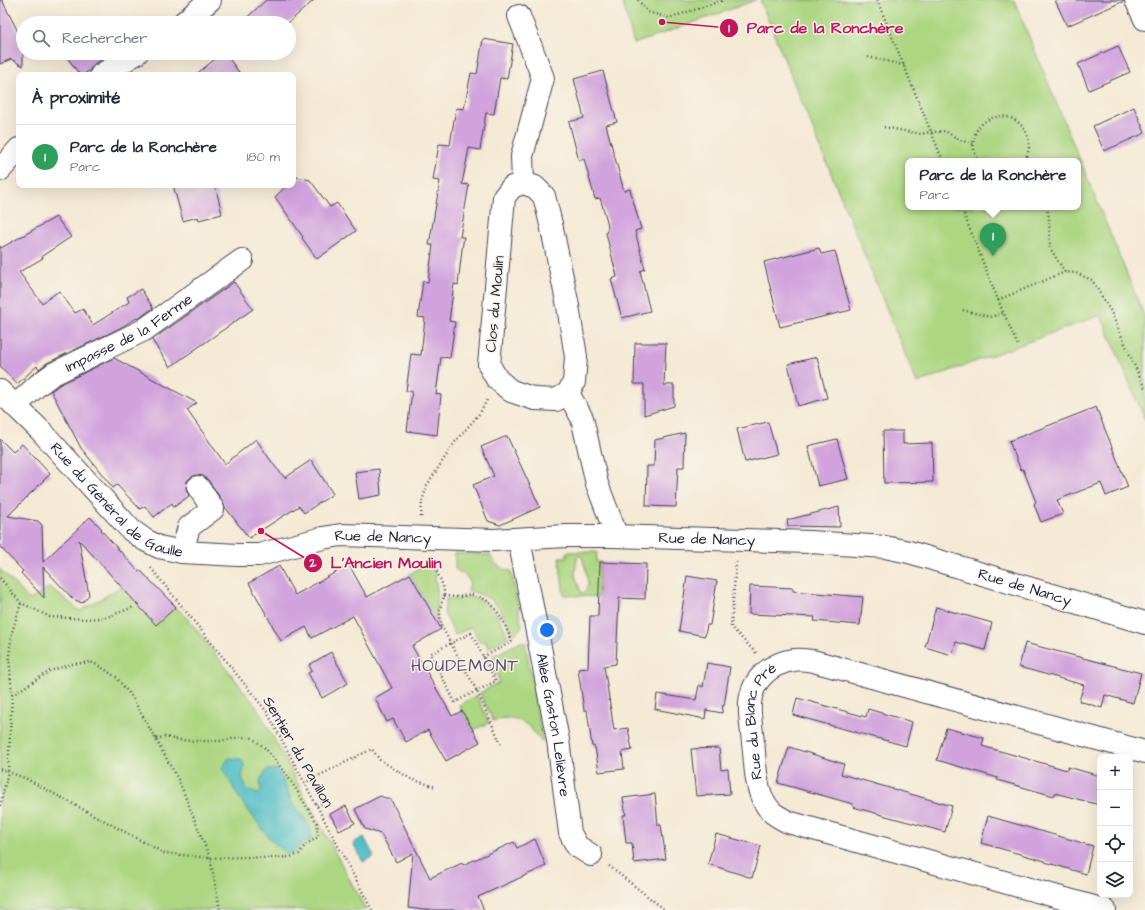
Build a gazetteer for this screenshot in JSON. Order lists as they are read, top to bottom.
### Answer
{
  "streets": {
    "street": [
      "Clos du Moulin",
      "Impasse de la Ferme",
      "Rue du Général de Gaulle",
      "Rue de Nancy",
      "Allée Gaston Lelièvre",
      "Rue du Blanc Pré"
    ],
    "path": ["Sentier du Pavillon"]
  },
  "crossings": [
    ["Impasse de la Ferme", "Rue du Général de Gaulle"],
    ["Rue du Général de Gaulle", "Rue de Nancy"],
    ["Rue de Nancy", "Allée Gaston Lelièvre"]
  ],
  "districts": ["HOUDEMONT"],
  "places": ["Parc de la Ronchère", "L'Ancien Moulin"],
  "page": {
    "search": "Rechercher",
    "heading": "À proximité",
    "list": [
      {
        "mark": "1",
        "name": "Parc de la Ronchère",
        "note": "Parc",
        "value": "180 m"
      }
    ],
    "popup": ["Parc de la Ronchère", "Parc"],
    "pins": "1",
    "map_buttons": ["+", "−"]
  }
}
